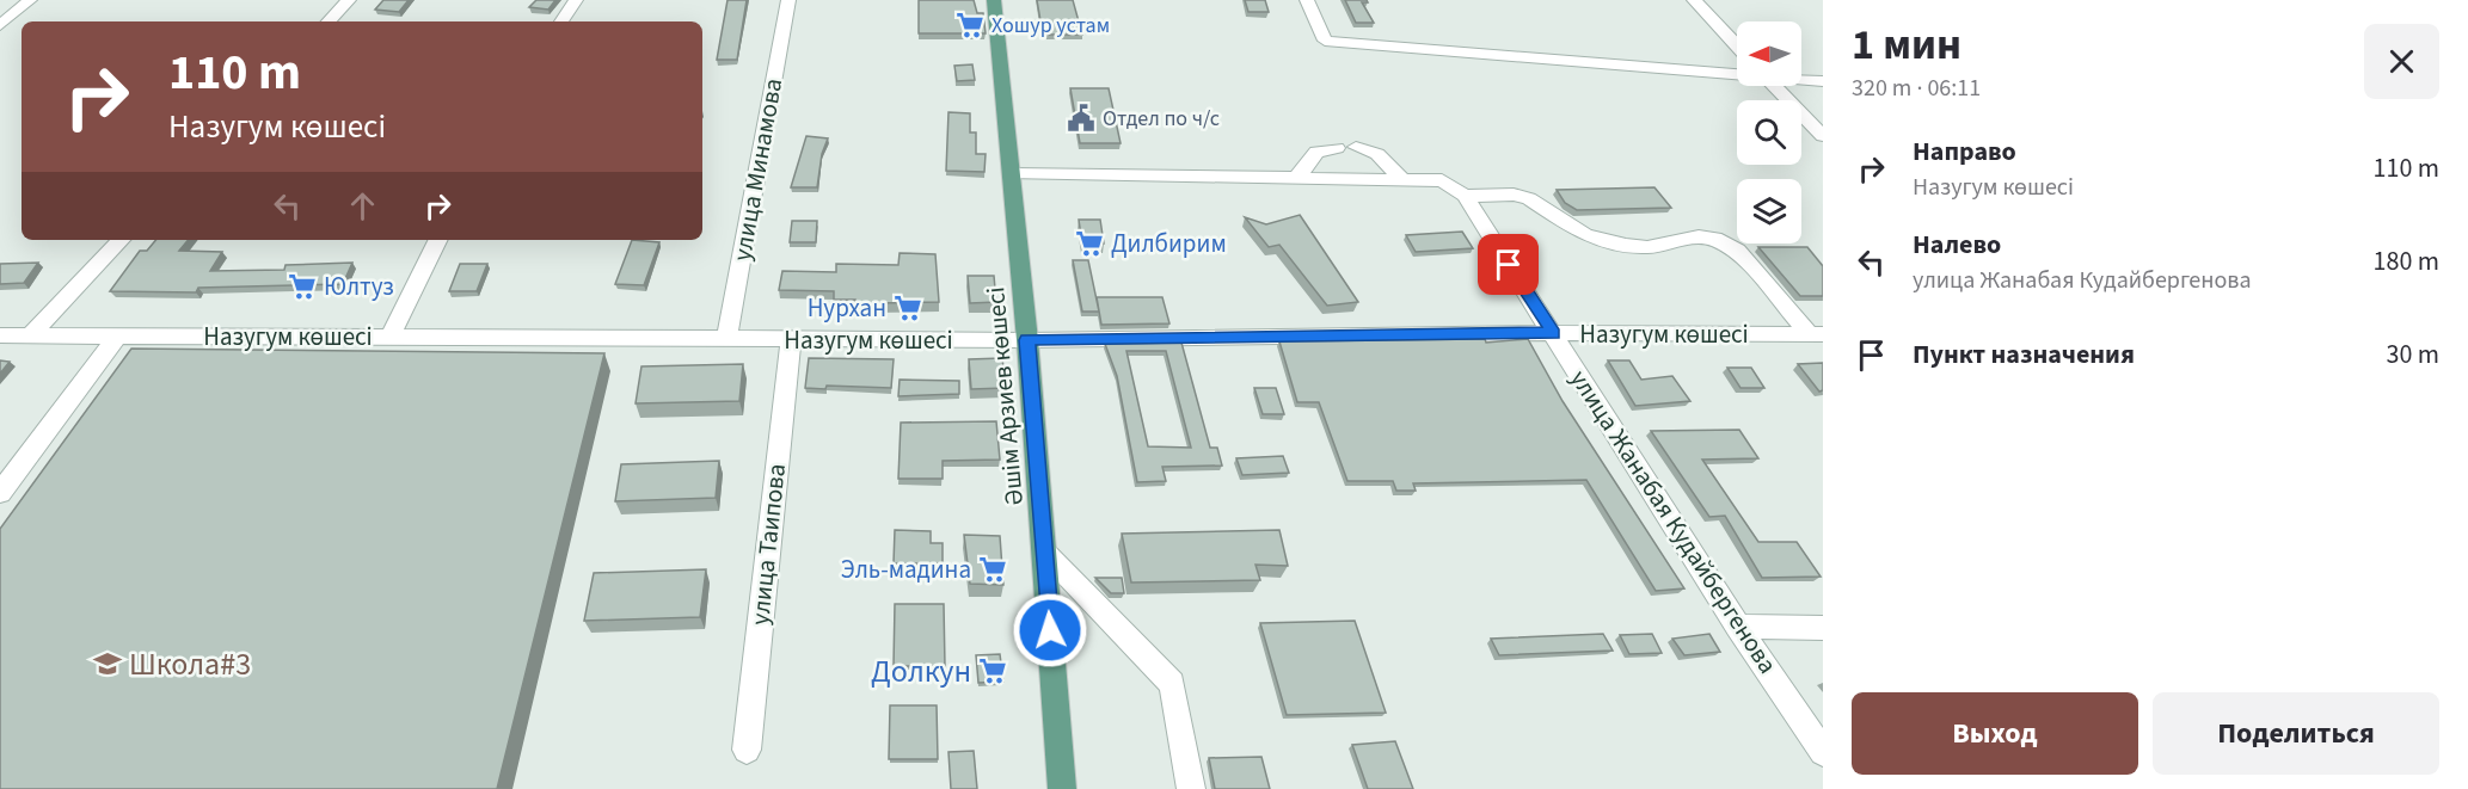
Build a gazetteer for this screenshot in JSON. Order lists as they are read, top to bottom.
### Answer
{
  "streets": {
    "main road": ["Әшім Арзиев көшесі"],
    "street": [
      "улица Минамова",
      "Назугум көшесі",
      "улица Жанабая Кудайбергенова",
      "улица Таипова"
    ]
  },
  "crossings": [
    ["улица Минамова", "Назугум көшесі"],
    ["Назугум көшесі", "Әшім Арзиев көшесі"],
    ["Назугум көшесі", "улица Жанабая Кудайбергенова"],
    ["Назугум көшесі", "улица Таипова"]
  ],
  "places": {
    "supermarket": [
      "Хошур устам",
      "Дилбирим",
      "Юлтуз",
      "Нурхан",
      "Эль-мадина",
      "Долкун"
    ],
    "public building": ["Отдел по ч/с"],
    "school or university": ["Школа#3"]
  },
  "north": "left",
  "page": {
    "heading": ["1 мин", "320 m · 06:11"],
    "turn": ["110 m", "Назугум көшесі"],
    "list": [
      {
        "name": "Направо",
        "note": "Назугум көшесі",
        "value": "110 m"
      },
      {
        "name": "Налево",
        "note": "улица Жанабая Кудайбергенова",
        "value": "180 m"
      },
      {
        "name": "Пункт назначения",
        "value": "30 m"
      }
    ],
    "buttons": ["Выход", "Поделиться"]
  }
}
